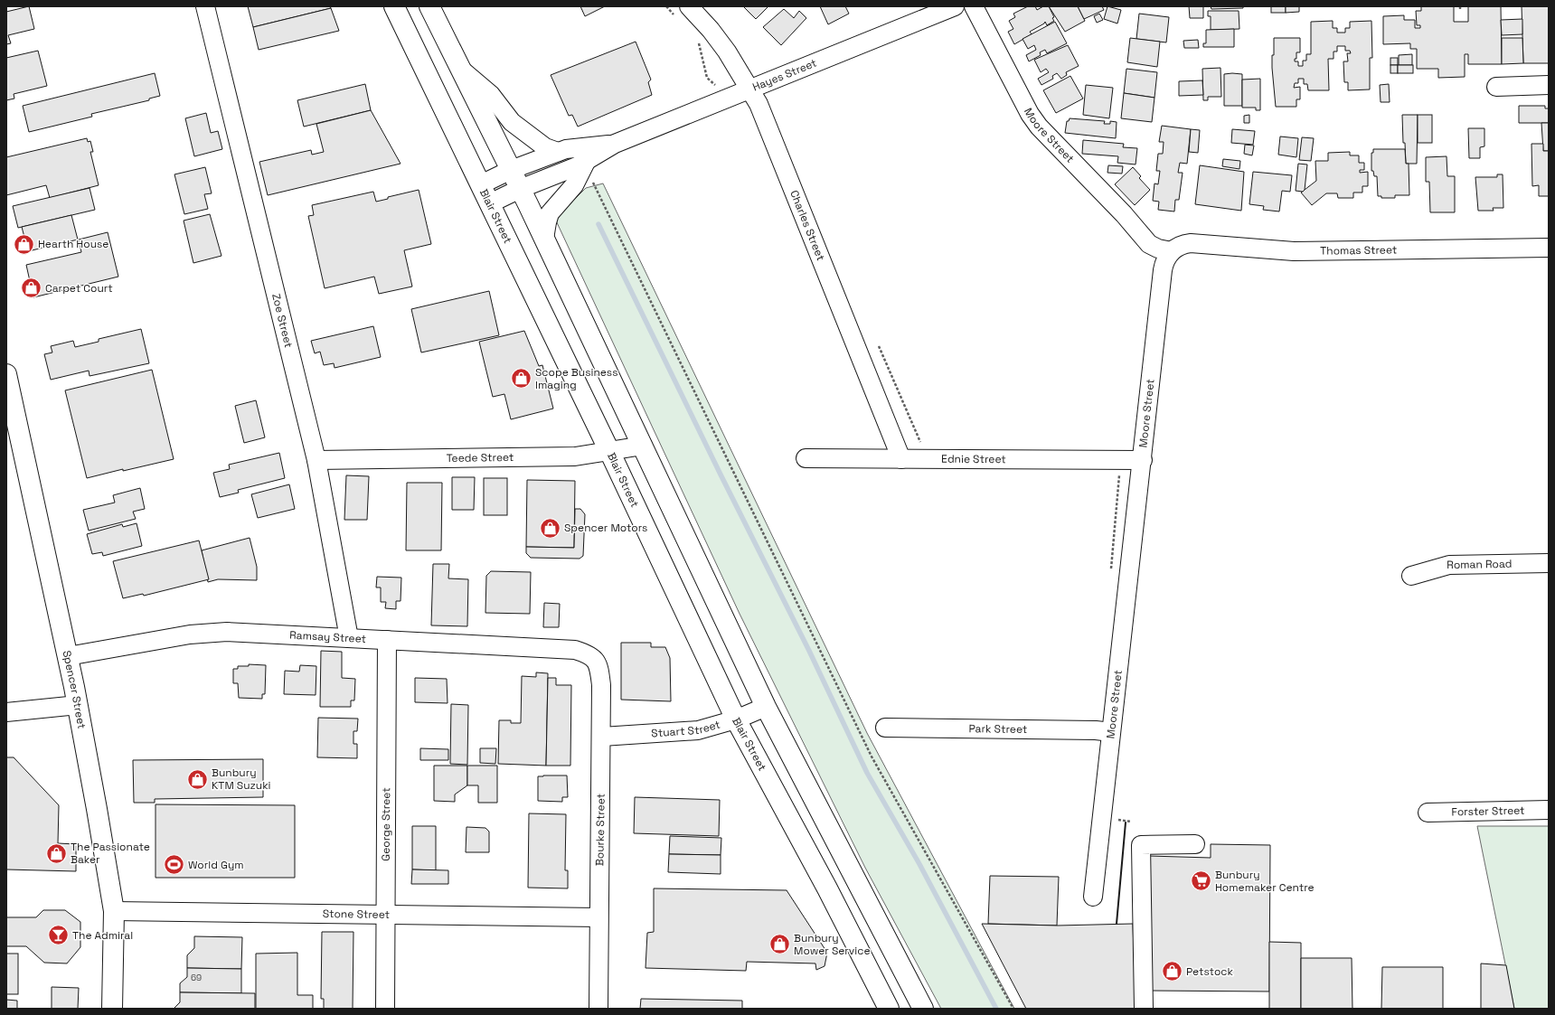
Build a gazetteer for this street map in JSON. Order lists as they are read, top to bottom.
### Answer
{
  "streets": {
    "main road": ["Blair Street", "Spencer Street"],
    "street": [
      "Hayes Street",
      "Moore Street",
      "Charles Street",
      "Thomas Street",
      "Zoe Street",
      "Teede Street",
      "Ednie Street",
      "Roman Road",
      "Ramsay Street",
      "Stuart Street",
      "Park Street",
      "Forster Street",
      "George Street",
      "Bourke Street",
      "Stone Street"
    ]
  },
  "crossings": [
    ["Hayes Street", "Blair Street"],
    ["Hayes Street", "Charles Street"],
    ["Moore Street", "Thomas Street"],
    ["Moore Street", "Ednie Street"],
    ["Moore Street", "Park Street"],
    ["Blair Street", "Teede Street"],
    ["Blair Street", "Stuart Street"],
    ["Charles Street", "Ednie Street"],
    ["Zoe Street", "Teede Street"],
    ["Zoe Street", "Ramsay Street"],
    ["Ramsay Street", "Spencer Street"],
    ["Ramsay Street", "George Street"],
    ["Ramsay Street", "Bourke Street"],
    ["Spencer Street", "Stone Street"],
    ["Stuart Street", "Bourke Street"],
    ["George Street", "Stone Street"],
    ["Bourke Street", "Stone Street"]
  ],
  "places": {
    "shop": [
      "Hearth House",
      "Carpet Court",
      "Scope Business Imaging",
      "Spencer Motors",
      "Bunbury KTM Suzuki",
      "The Passionate Baker",
      "Bunbury Mower Service",
      "Petstock"
    ],
    "sports": ["World Gym"],
    "supermarket": ["Bunbury Homemaker Centre"],
    "bar": ["The Admiral"]
  },
  "house_numbers": ["69"]
}
